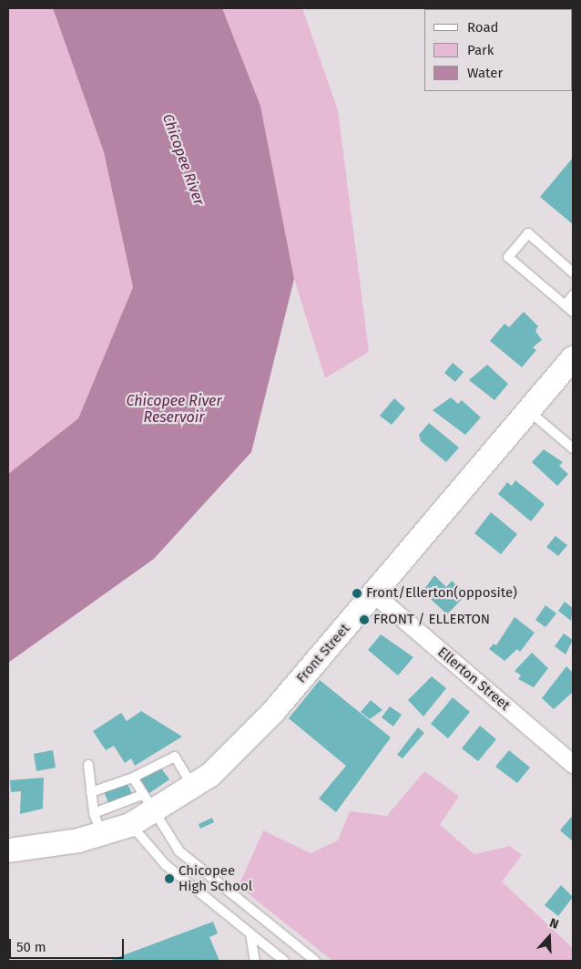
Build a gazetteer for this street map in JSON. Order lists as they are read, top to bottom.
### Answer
{
  "streets": {
    "main road": ["Front Street"],
    "street": ["Ellerton Street"]
  },
  "crossings": [
    ["Front Street", "Ellerton Street"]
  ],
  "water": ["Chicopee River", "Chicopee River Reservoir"],
  "places": ["Front/Ellerton(opposite)", "FRONT / ELLERTON", "Chicopee High School"],
  "legend": ["Road", "Park", "Water"],
  "scale_bar": "50 m",
  "north": "top"
}
